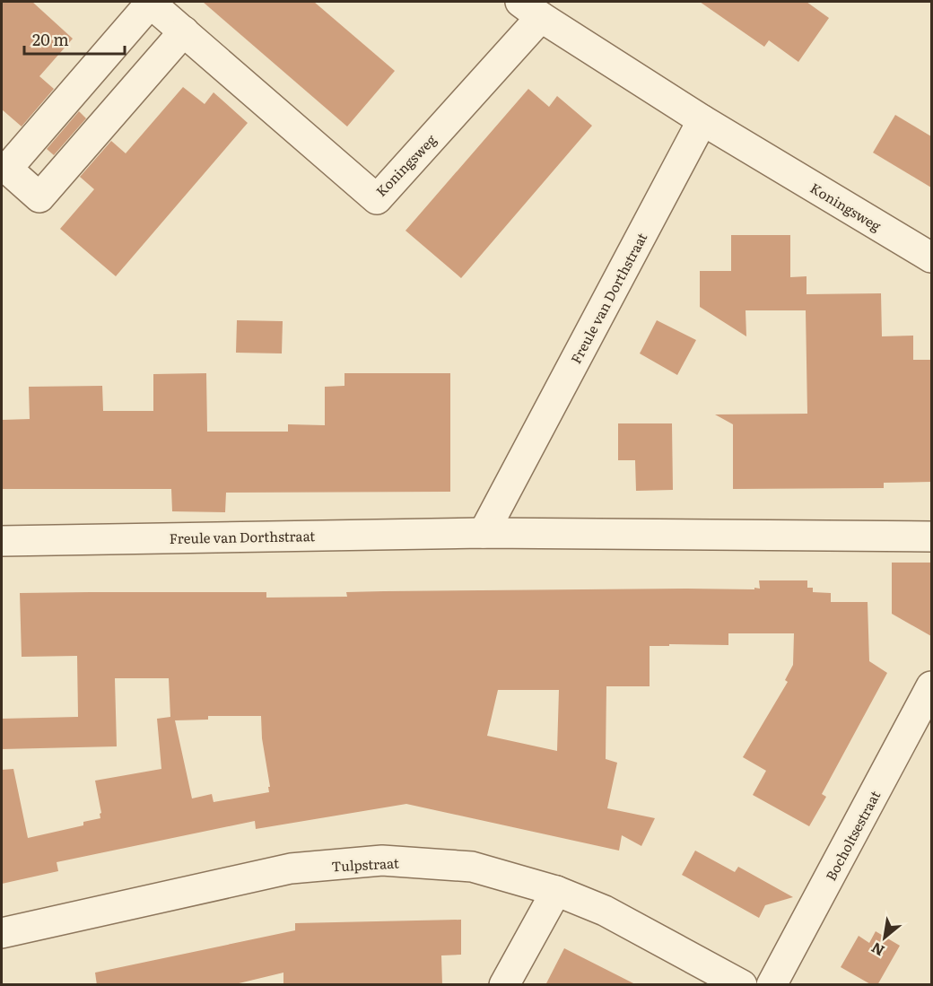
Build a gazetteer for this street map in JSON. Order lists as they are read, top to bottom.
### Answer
{
  "streets": {
    "street": [
      "Koningsweg",
      "Freule van Dorthstraat",
      "Bocholtsestraat",
      "Tulpstraat"
    ]
  },
  "crossings": [
    ["Koningsweg", "Freule van Dorthstraat"]
  ],
  "scale_bar": "20 m",
  "north": "bottom left"
}
